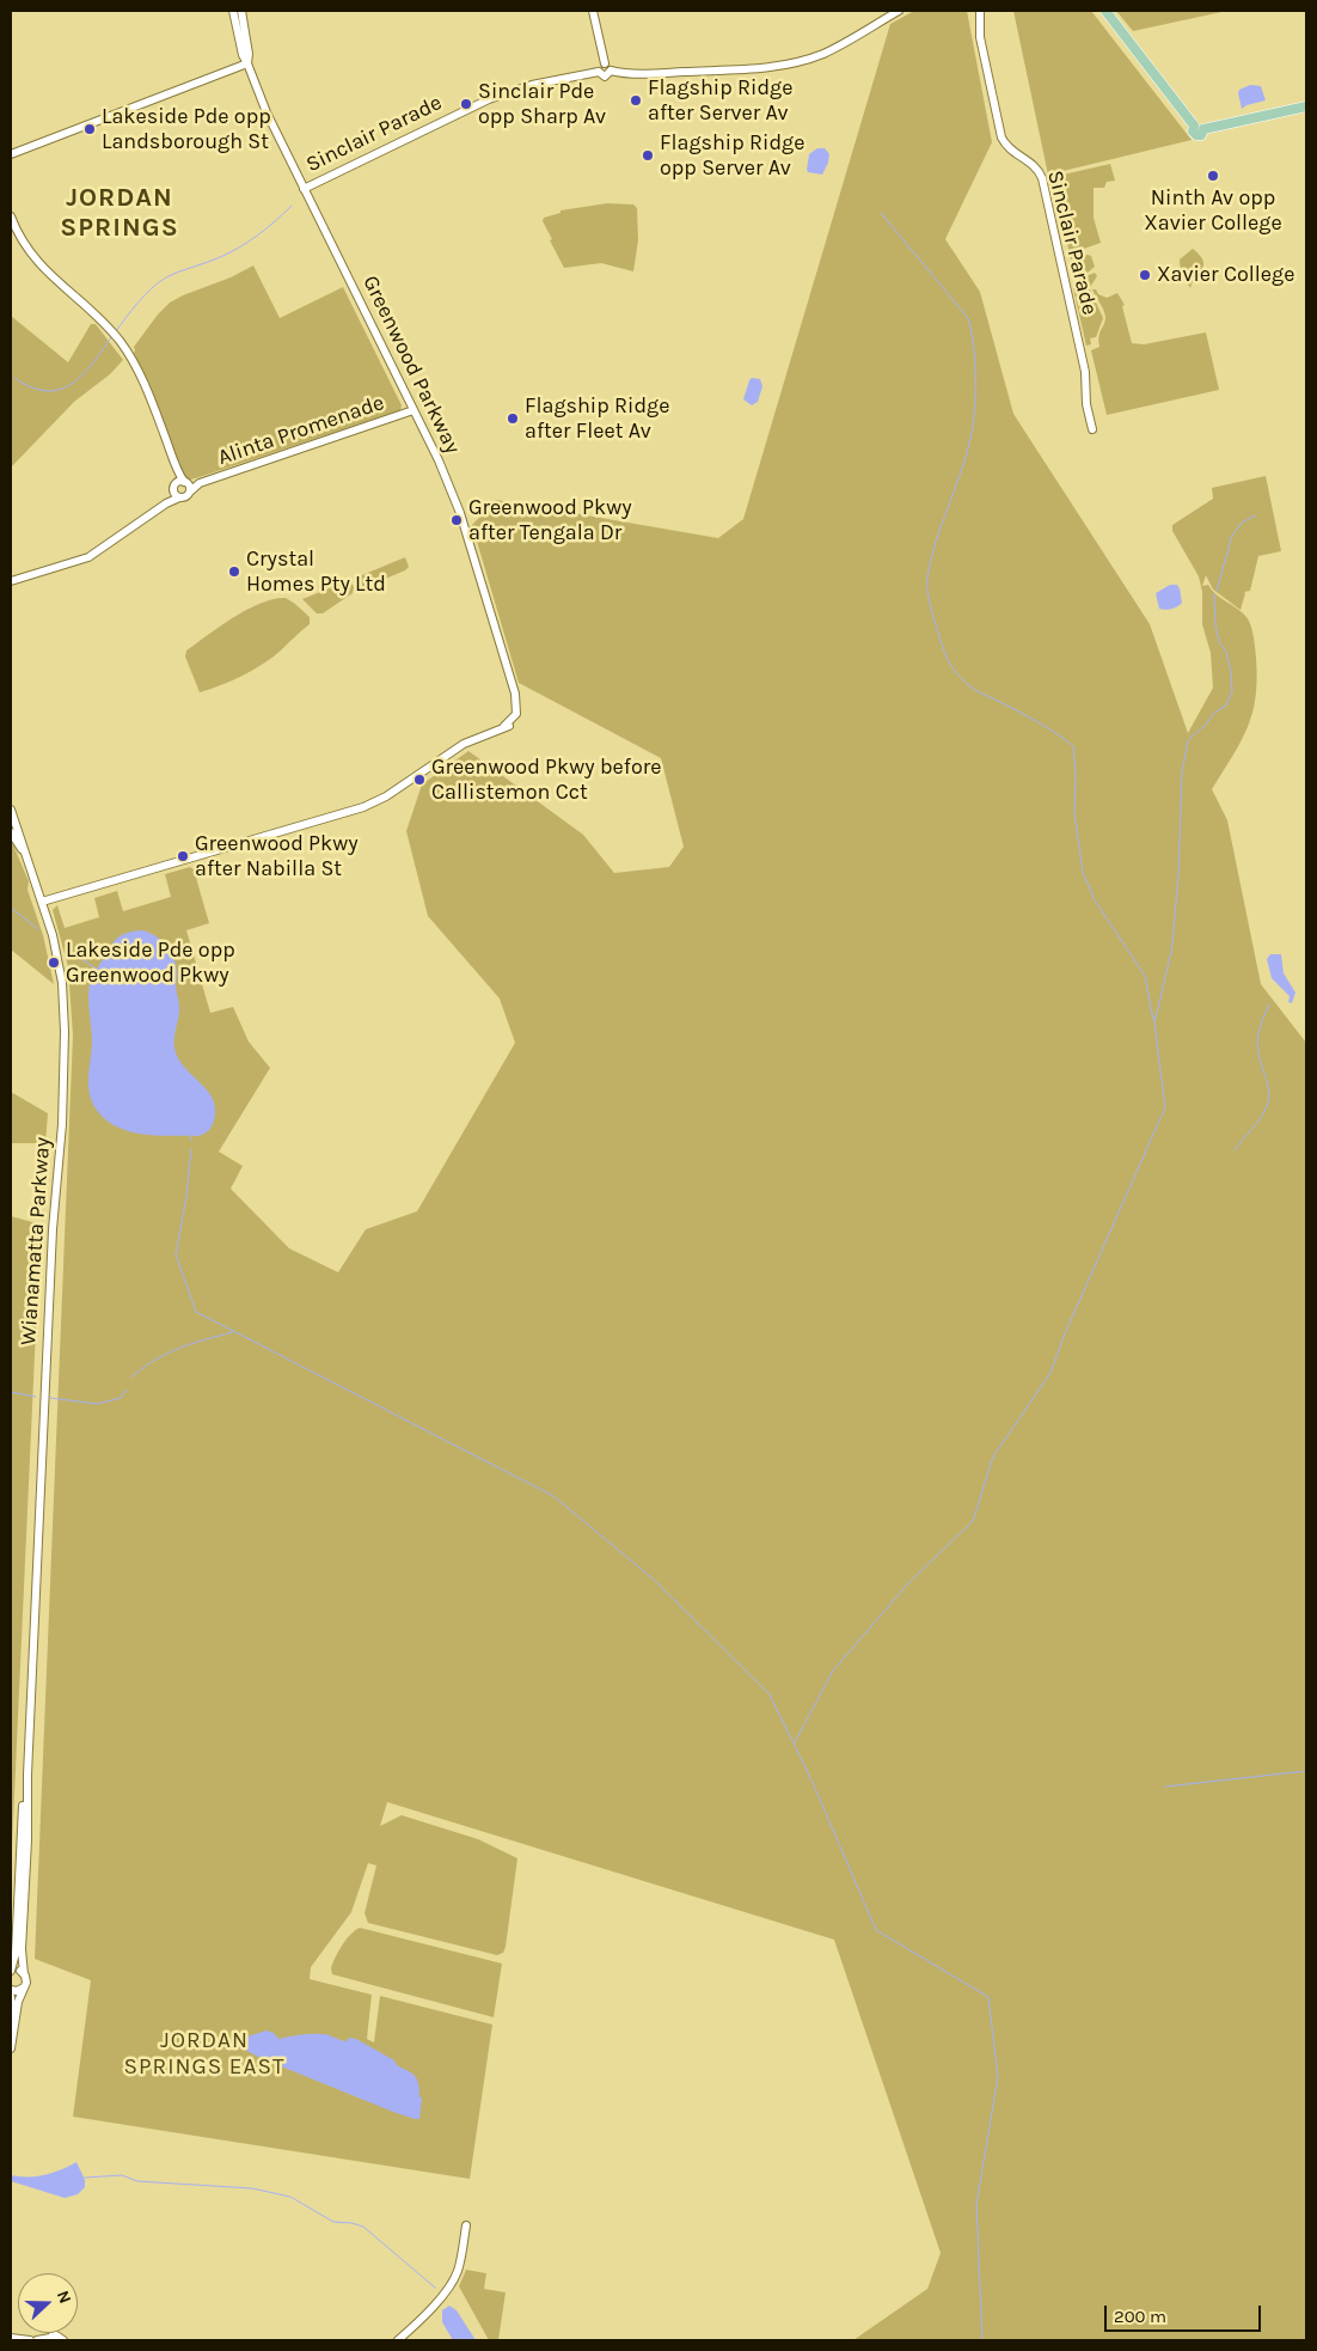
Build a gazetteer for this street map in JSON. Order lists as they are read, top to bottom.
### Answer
{
  "streets": {
    "street": [
      "Sinclair Parade",
      "Greenwood Parkway",
      "Alinta Promenade",
      "Wianamatta Parkway"
    ]
  },
  "crossings": [
    ["Sinclair Parade", "Greenwood Parkway"],
    ["Greenwood Parkway", "Alinta Promenade"],
    ["Greenwood Parkway", "Wianamatta Parkway"]
  ],
  "districts": ["JORDAN SPRINGS", "JORDAN SPRINGS EAST"],
  "places": [
    "Flagship Ridge after Server Av",
    "Sinclair Pde opp Sharp Av",
    "Lakeside Pde opp Landsborough St",
    "Flagship Ridge opp Server Av",
    "Ninth Av opp Xavier College",
    "Xavier College",
    "Flagship Ridge after Fleet Av",
    "Greenwood Pkwy after Tengala Dr",
    "Crystal Homes Pty Ltd",
    "Greenwood Pkwy before Callistemon Cct",
    "Greenwood Pkwy after Nabilla St",
    "Lakeside Pde opp Greenwood Pkwy"
  ],
  "scale_bar": "200 m",
  "north": "right"
}
